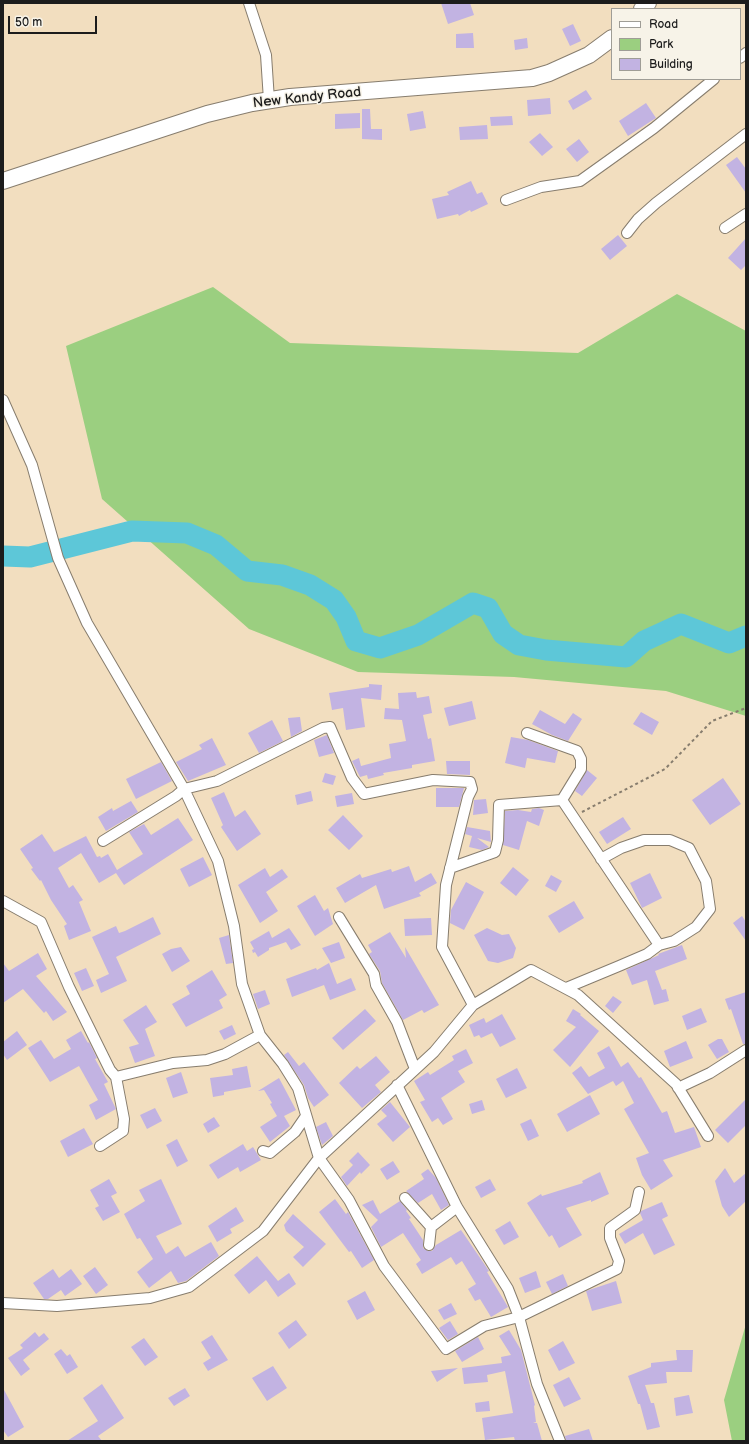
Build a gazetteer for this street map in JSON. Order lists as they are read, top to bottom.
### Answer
{
  "streets": {
    "main road": ["New Kandy Road"]
  },
  "legend": ["Road", "Park", "Building"],
  "scale_bar": "50 m"
}
